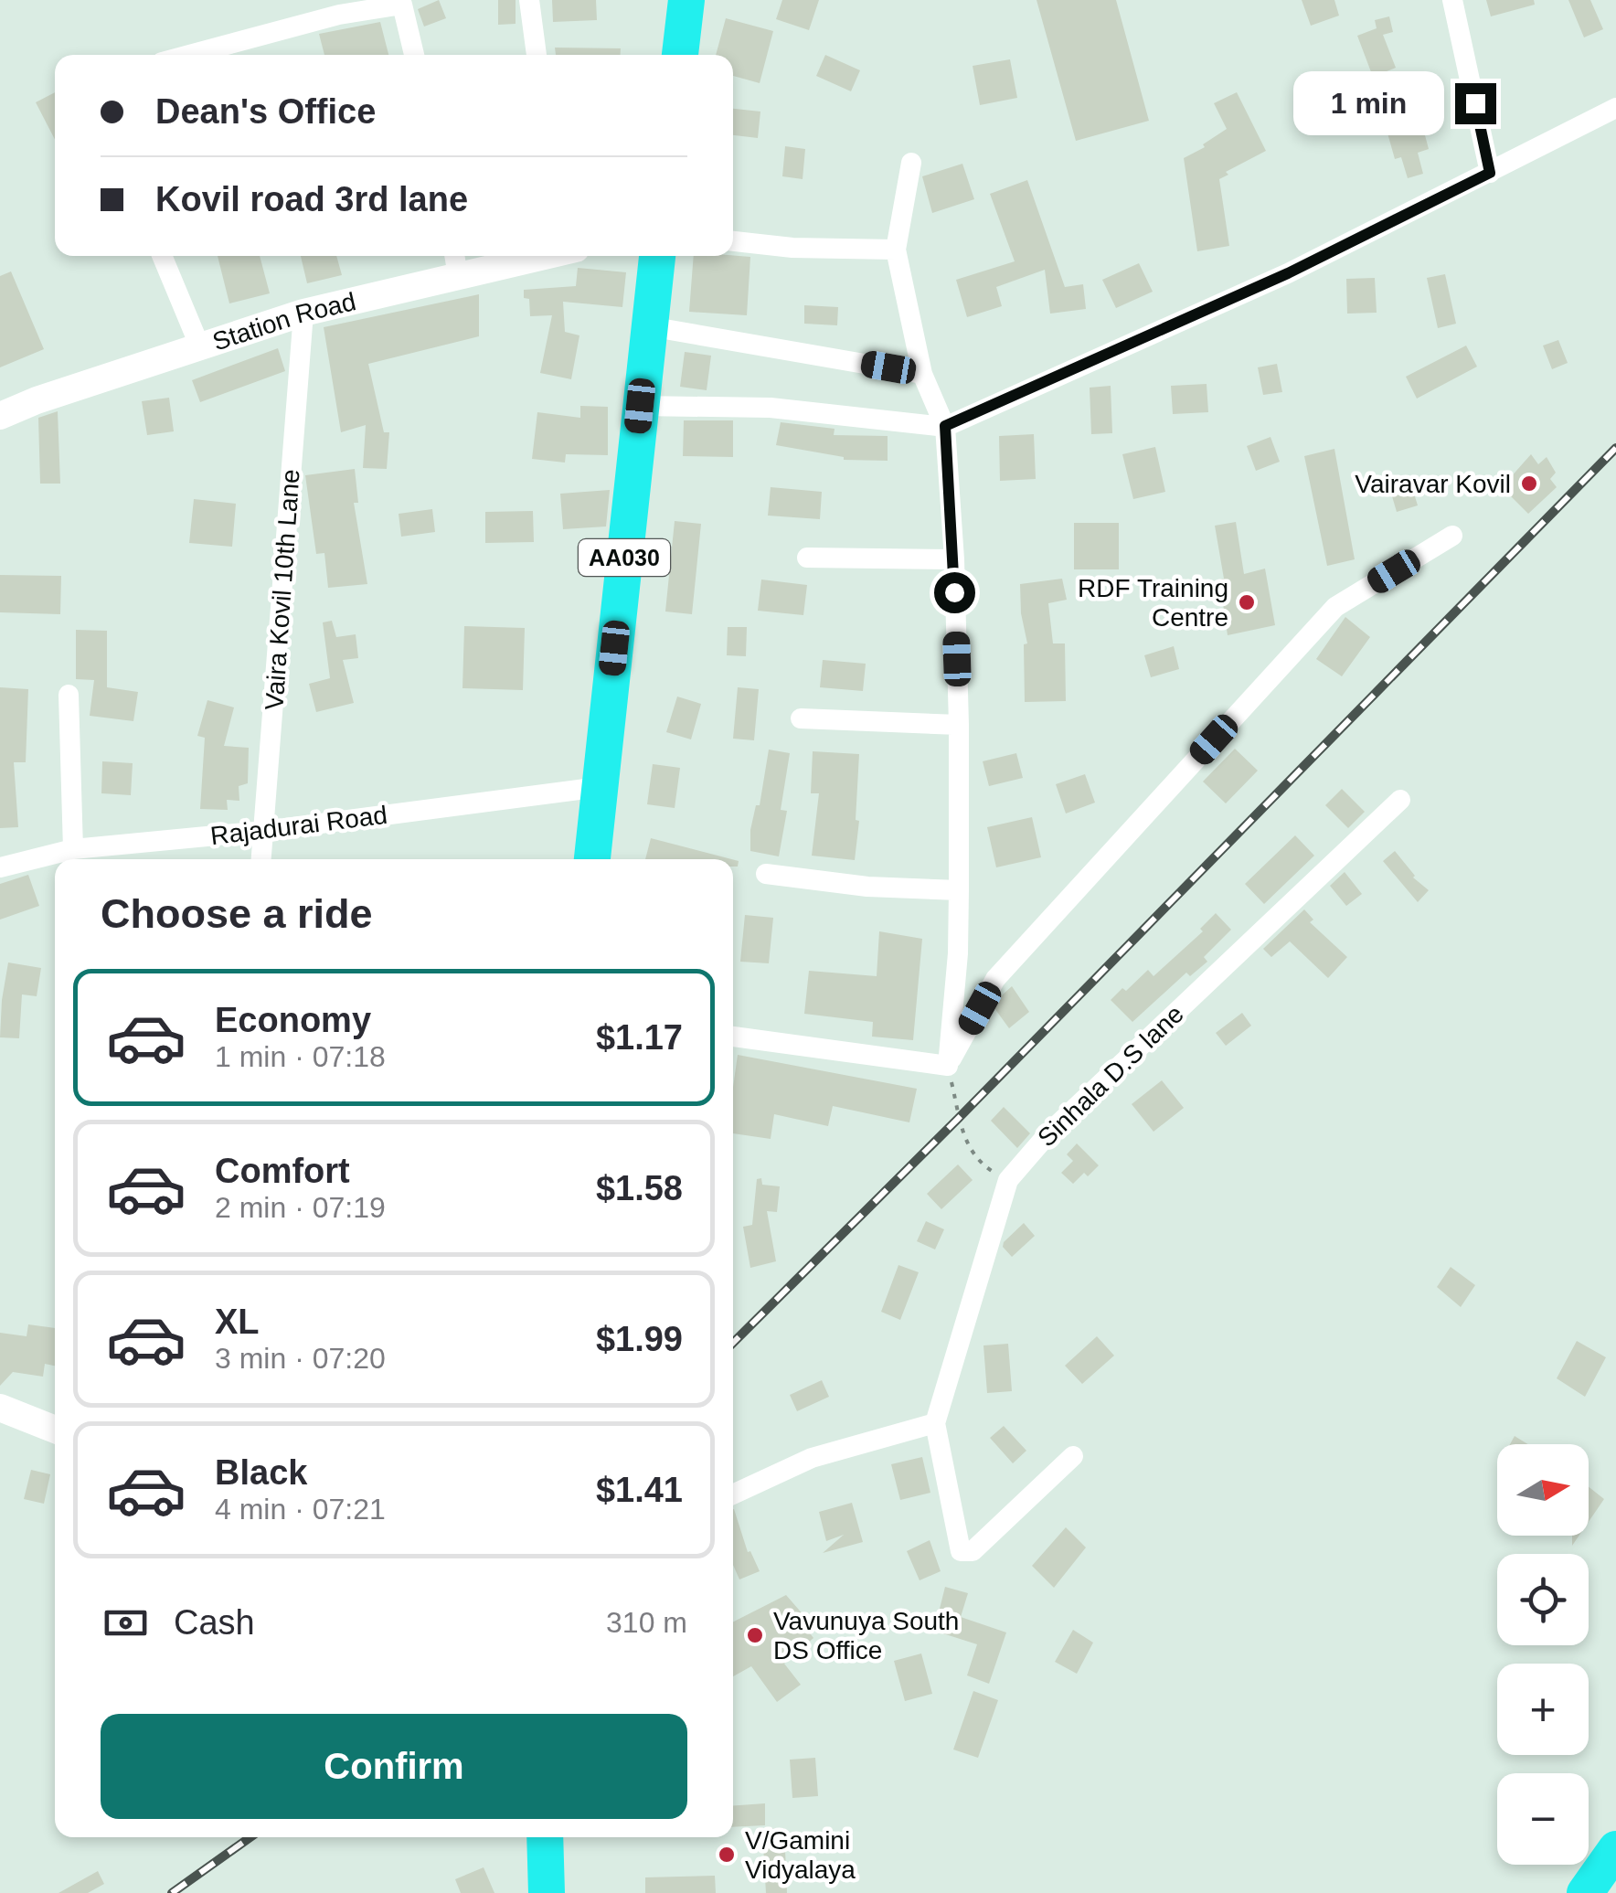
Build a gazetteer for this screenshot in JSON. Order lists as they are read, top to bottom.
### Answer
{
  "streets": {
    "highway": ["AA030"],
    "main road": ["Station Road"],
    "street": ["Vaira Kovil 10th Lane", "Rajadurai Road", "Sinhala D.S lane"]
  },
  "crossings": [
    ["Station Road", "Vaira Kovil 10th Lane"],
    ["AA030", "Rajadurai Road"],
    ["Vaira Kovil 10th Lane", "Rajadurai Road"]
  ],
  "places": [
    "Vairavar Kovil",
    "RDF Training Centre",
    "Vavunuya South DS Office",
    "V/Gamini Vidyalaya"
  ],
  "north": "right",
  "page": {
    "banner": ["Dean's Office", "Kovil road 3rd lane"],
    "bubble": "1 min",
    "heading": "Choose a ride",
    "list": [
      {
        "name": "Economy",
        "note": "1 min · 07:18",
        "value": "$1.17"
      },
      {
        "name": "Comfort",
        "note": "2 min · 07:19",
        "value": "$1.58"
      },
      {
        "name": "XL",
        "note": "3 min · 07:20",
        "value": "$1.99"
      },
      {
        "name": "Black",
        "note": "4 min · 07:21",
        "value": "$1.41"
      }
    ],
    "map_buttons": ["+", "−"],
    "pay": ["Cash", "310 m"],
    "buttons": "Confirm"
  }
}
